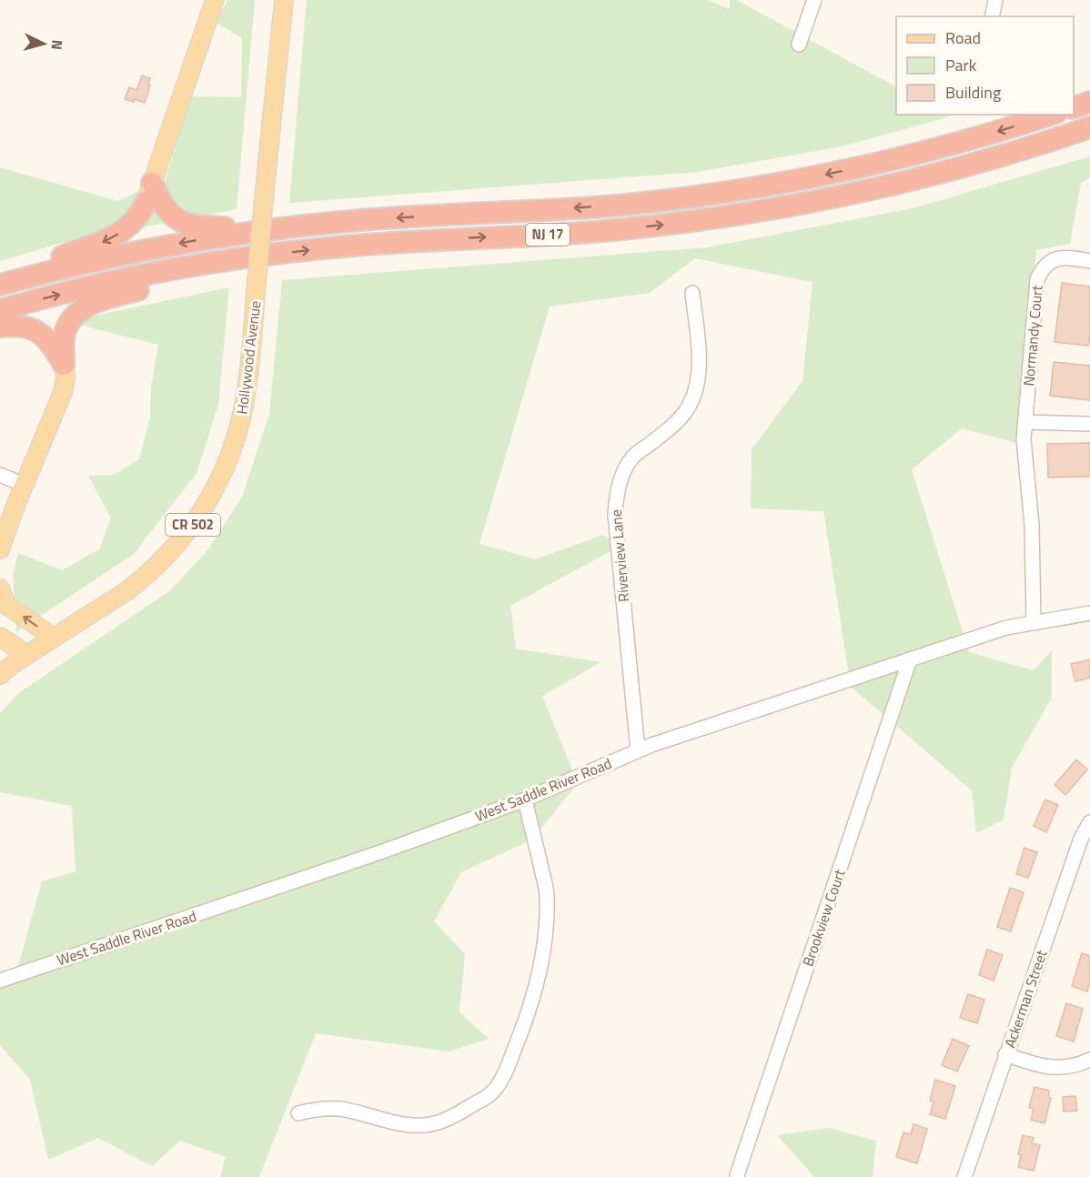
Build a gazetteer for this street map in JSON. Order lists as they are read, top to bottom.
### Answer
{
  "streets": {
    "highway": ["NJ 17"],
    "main road": ["Hollywood Avenue", "CR 502"],
    "street": [
      "Normandy Court",
      "Riverview Lane",
      "West Saddle River Road",
      "Brookview Court",
      "Ackerman Street"
    ]
  },
  "crossings": [
    ["Normandy Court", "West Saddle River Road"],
    ["Riverview Lane", "West Saddle River Road"],
    ["West Saddle River Road", "Brookview Court"]
  ],
  "legend": ["Road", "Park", "Building"],
  "north": "right"
}
